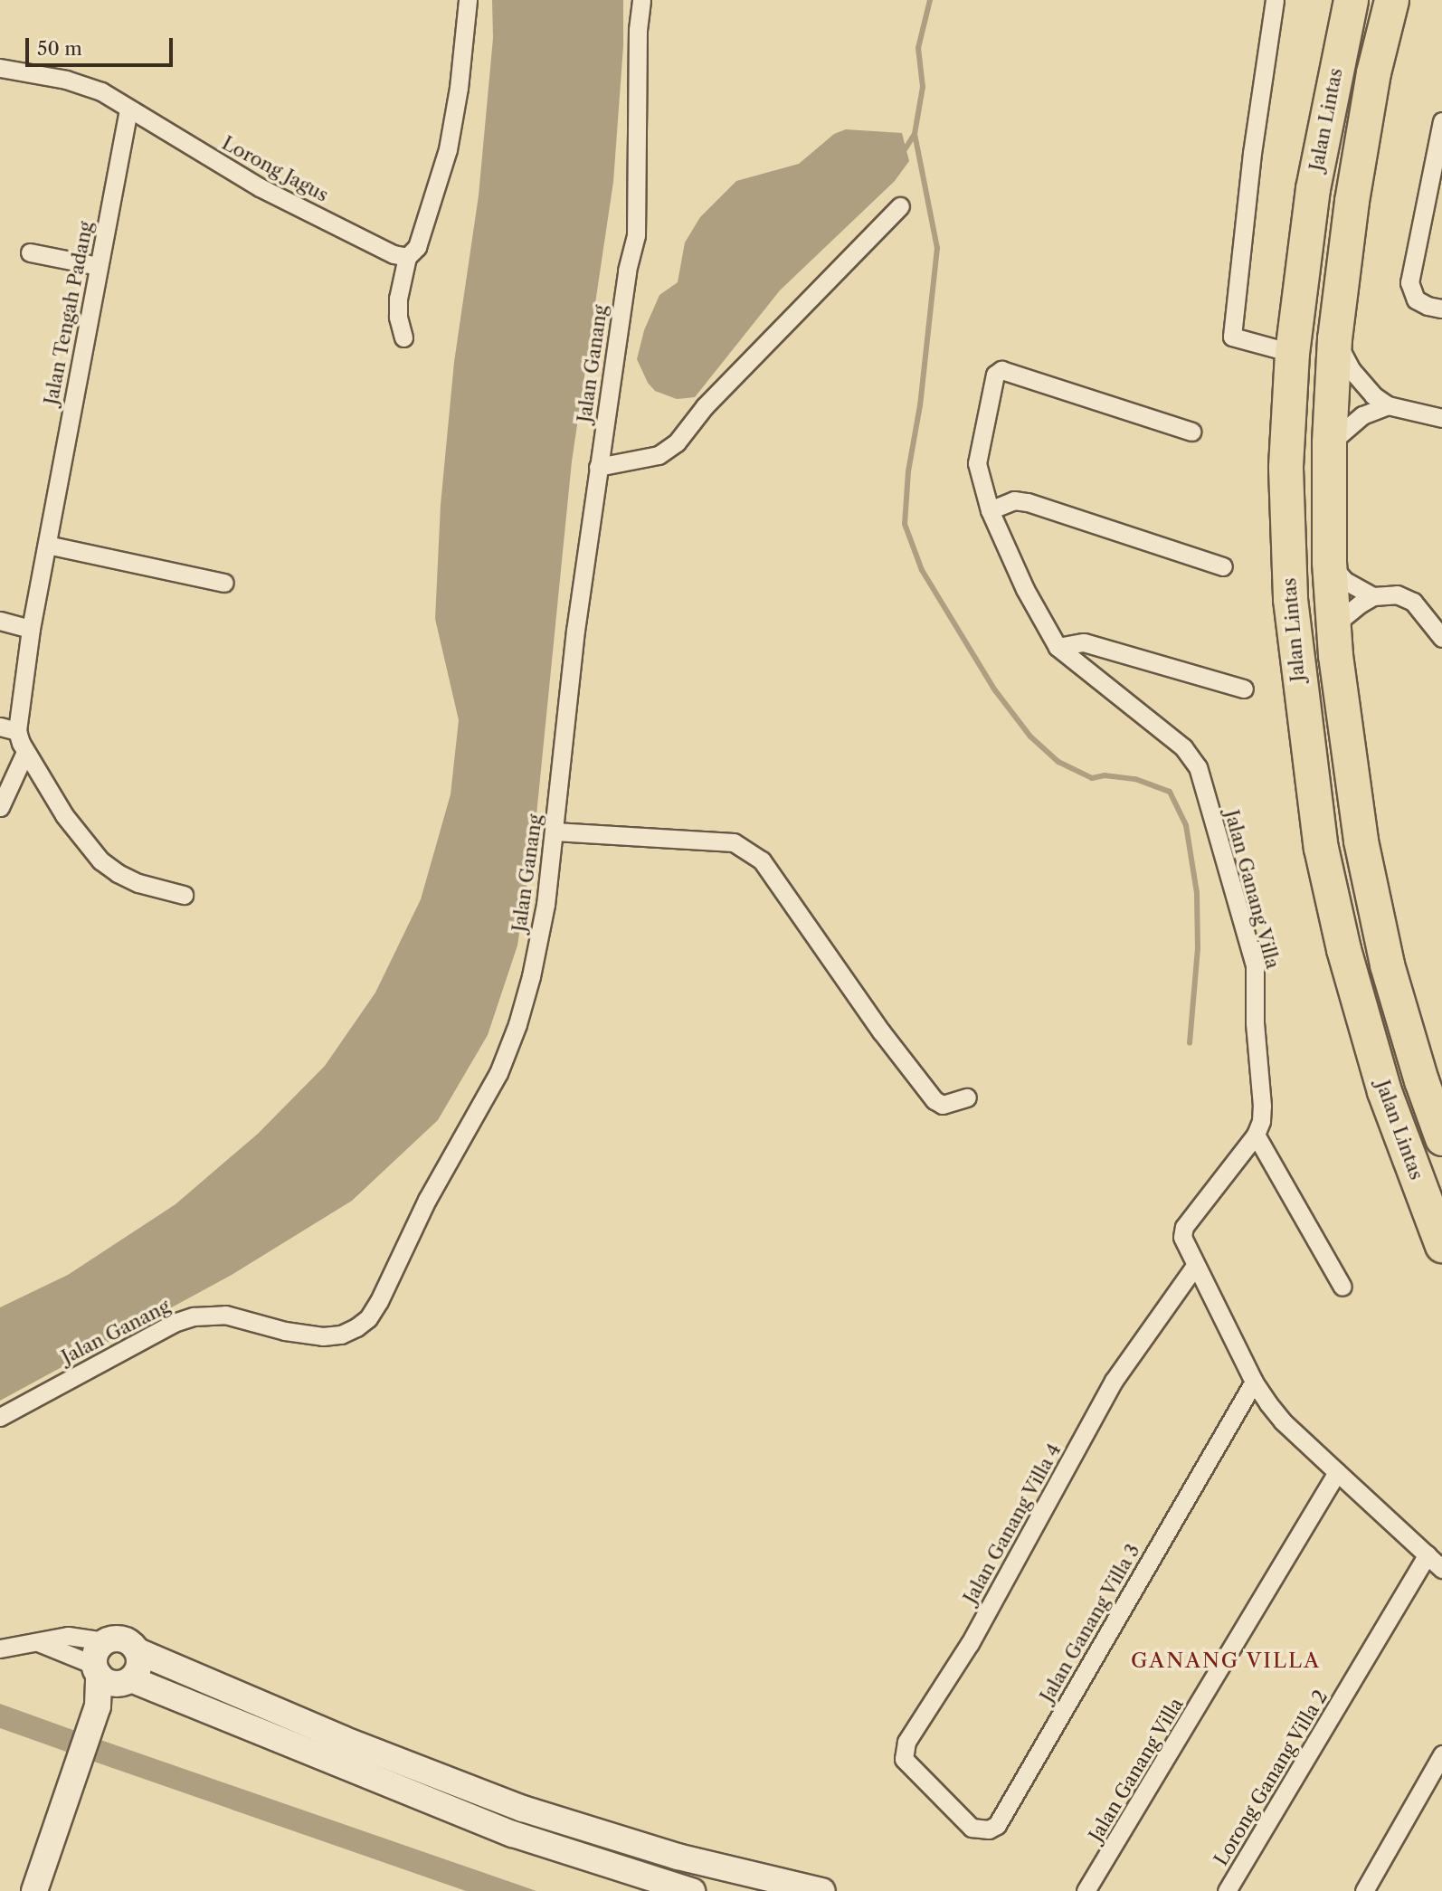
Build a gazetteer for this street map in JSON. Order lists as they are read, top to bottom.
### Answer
{
  "streets": {
    "highway": ["Jalan Lintas"],
    "street": [
      "Lorong Jagus",
      "Jalan Tengah Padang",
      "Jalan Ganang",
      "Jalan Ganang Villa",
      "Jalan Ganang Villa 4",
      "Jalan Ganang Villa 3",
      "Lorong Ganang Villa 2"
    ]
  },
  "crossings": [
    ["Lorong Jagus", "Jalan Tengah Padang"],
    ["Jalan Ganang Villa", "Jalan Ganang Villa 4"],
    ["Jalan Ganang Villa", "Jalan Ganang Villa 3"],
    ["Jalan Ganang Villa", "Lorong Ganang Villa 2"],
    ["Jalan Ganang Villa 4", "Jalan Ganang Villa 3"]
  ],
  "districts": ["GANANG VILLA"],
  "scale_bar": "50 m"
}
